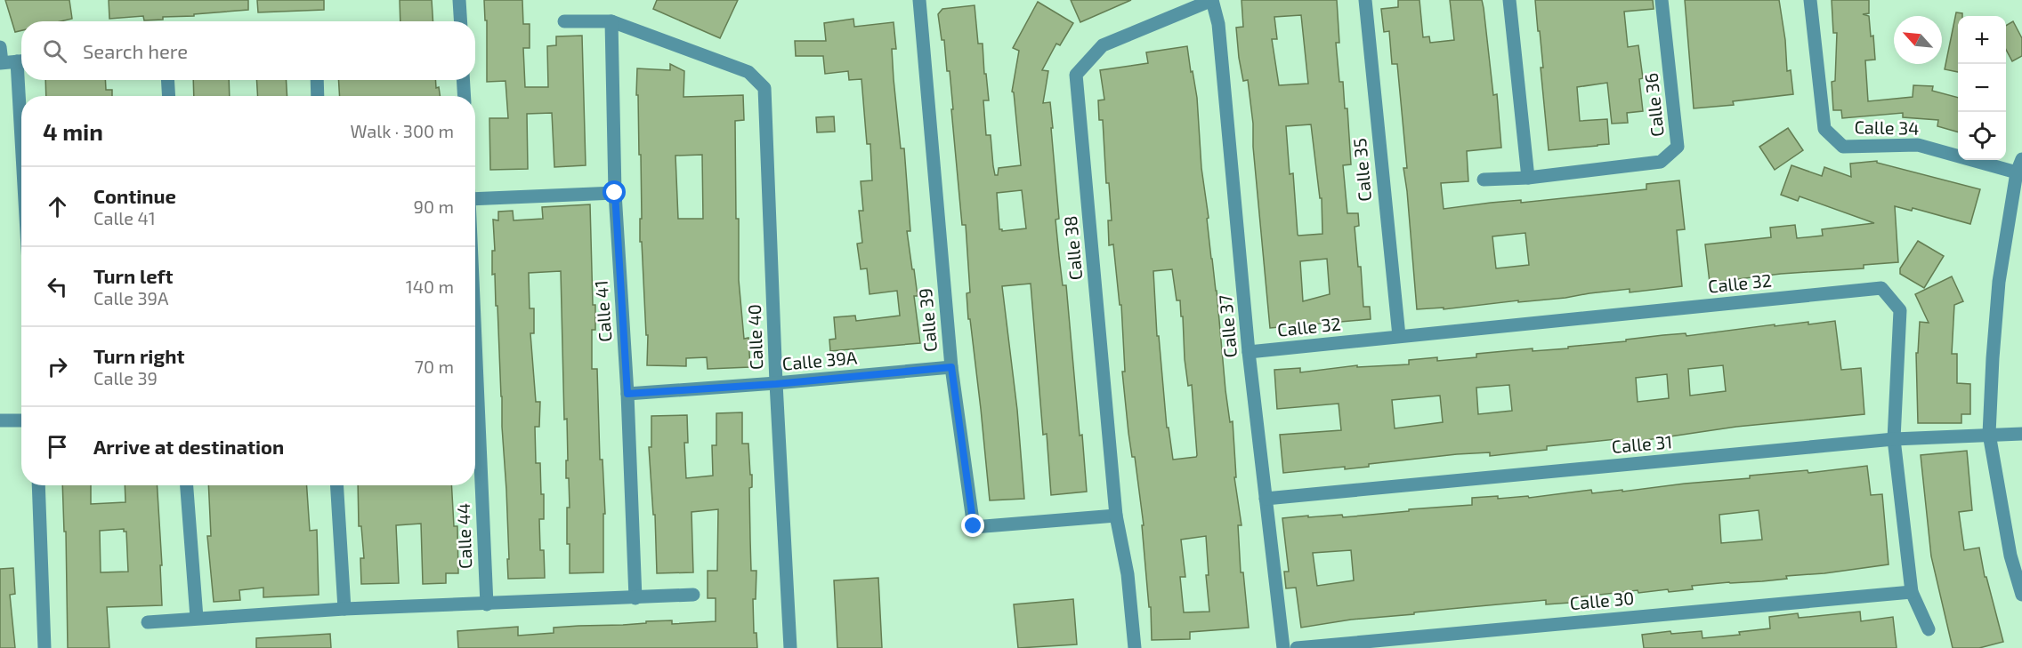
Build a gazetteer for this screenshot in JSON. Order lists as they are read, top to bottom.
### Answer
{
  "streets": {
    "street": [
      "Calle 36",
      "Calle 34",
      "Calle 35",
      "Calle 38",
      "Calle 32",
      "Calle 41",
      "Calle 39",
      "Calle 37",
      "Calle 40",
      "Calle 39A",
      "Calle 31",
      "Calle 44",
      "Calle 30"
    ]
  },
  "crossings": [
    ["Calle 35", "Calle 32"],
    ["Calle 38", "Calle 39"],
    ["Calle 38", "Calle 37"],
    ["Calle 32", "Calle 37"],
    ["Calle 32", "Calle 31"],
    ["Calle 32", "Calle 30"],
    ["Calle 41", "Calle 40"],
    ["Calle 41", "Calle 39A"],
    ["Calle 39", "Calle 39A"],
    ["Calle 37", "Calle 31"],
    ["Calle 40", "Calle 39A"]
  ],
  "north": "top left",
  "page": {
    "map_buttons": ["+", "−"],
    "search": "Search here",
    "heading": ["4 min", "Walk · 300 m"],
    "list": [
      ["Continue", "Calle 41", "90 m"],
      ["Turn left", "Calle 39A", "140 m"],
      ["Turn right", "Calle 39", "70 m"],
      "Arrive at destination"
    ]
  }
}
